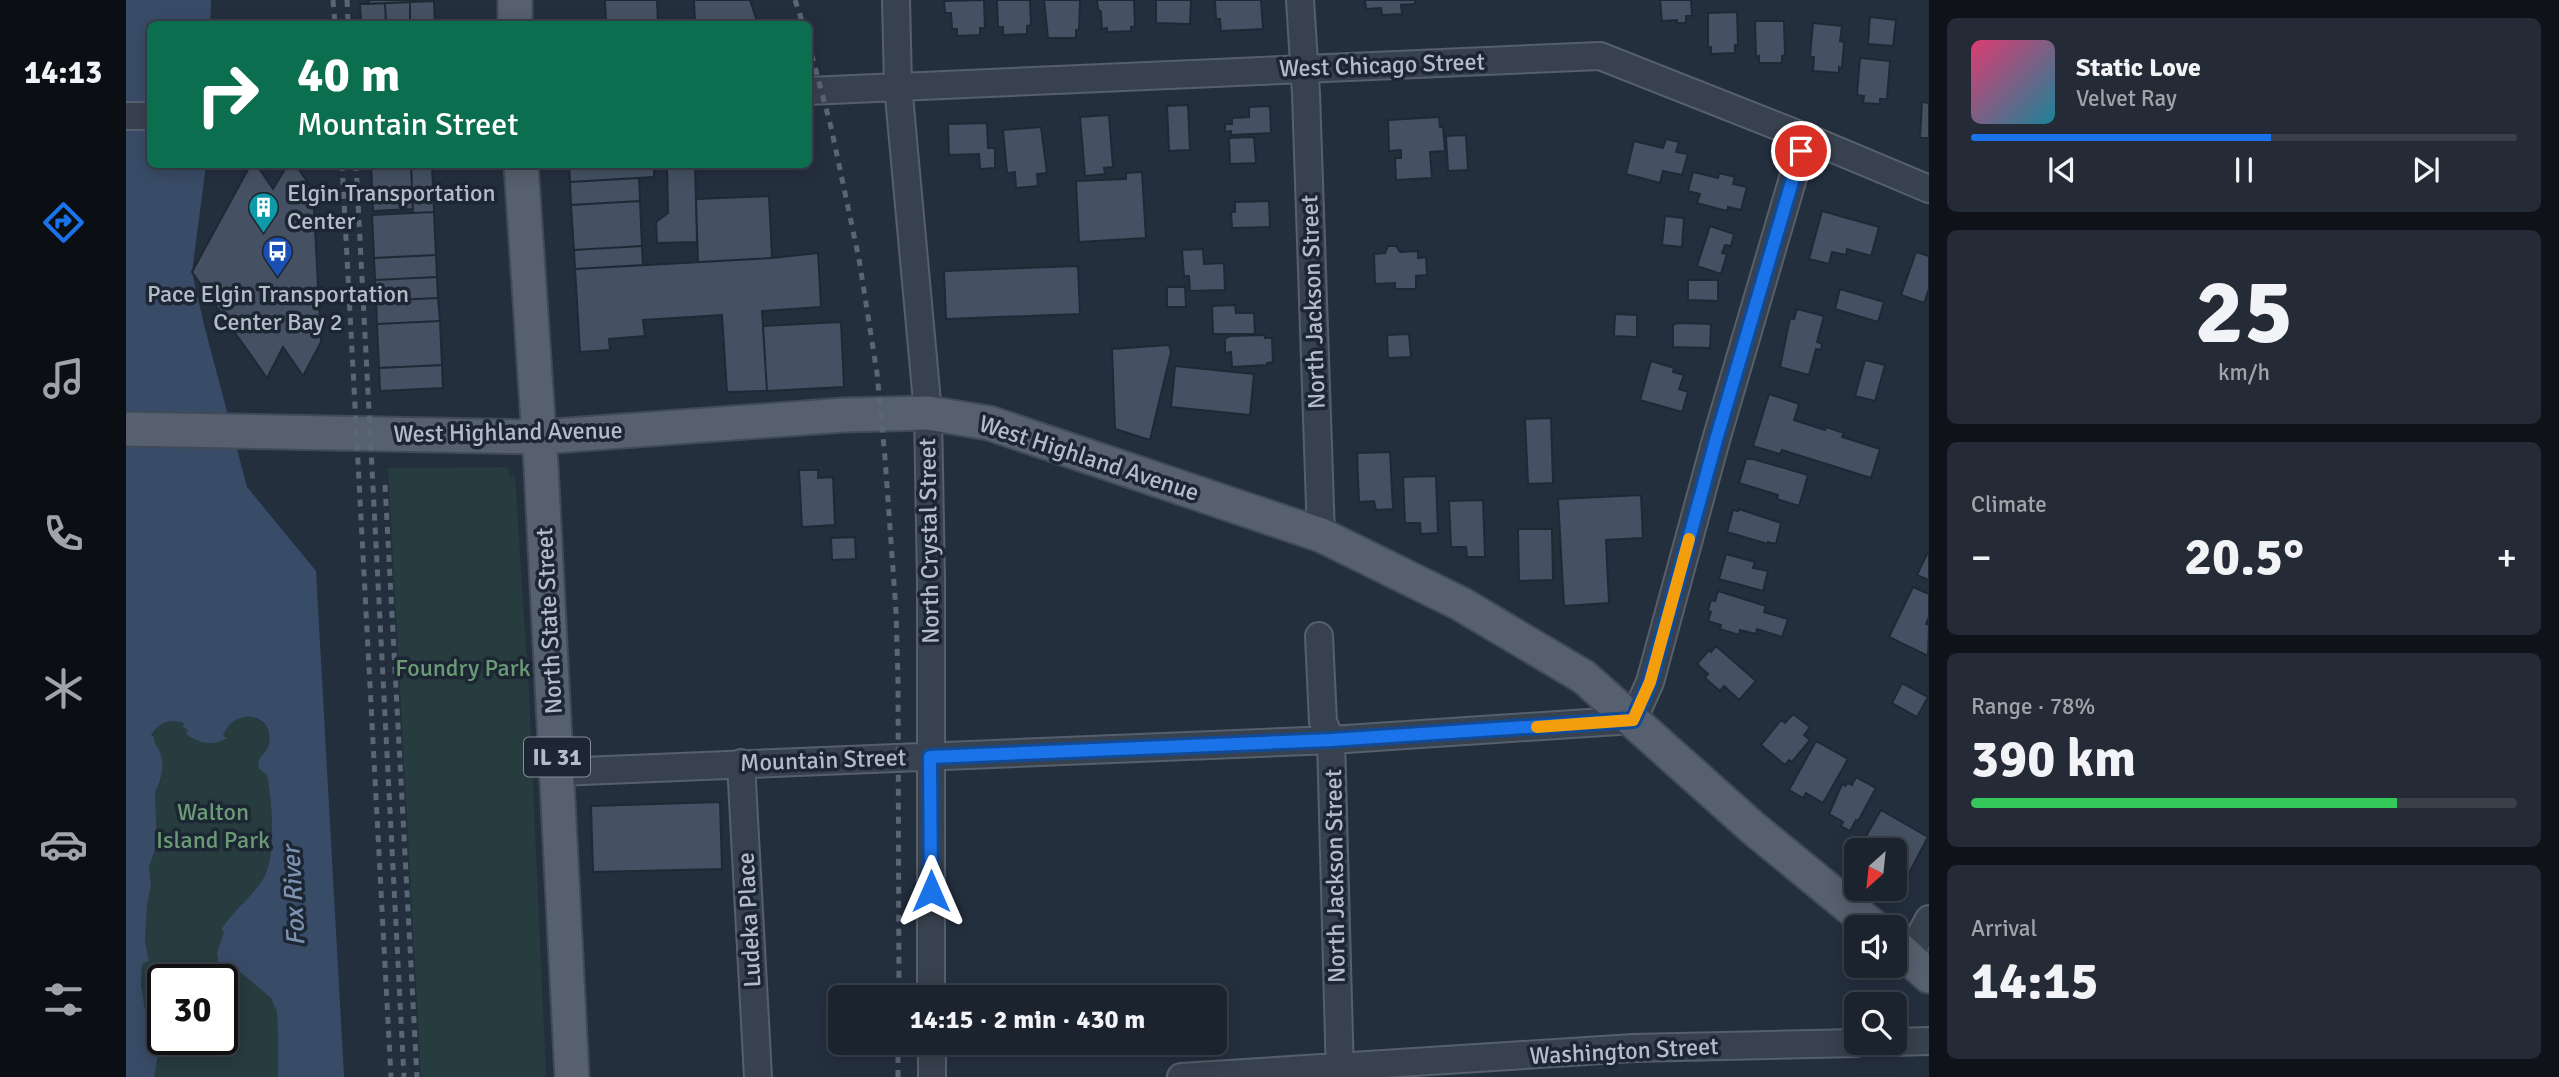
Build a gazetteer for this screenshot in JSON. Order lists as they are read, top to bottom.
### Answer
{
  "streets": {
    "main road": ["West Highland Avenue", "North State Street", "IL 31"],
    "street": [
      "West Chicago Street",
      "North Jackson Street",
      "North Crystal Street",
      "Mountain Street",
      "Ludeka Place",
      "Washington Street"
    ]
  },
  "crossings": [
    ["West Chicago Street", "North Jackson Street"],
    ["West Chicago Street", "North Crystal Street"],
    ["North Jackson Street", "West Highland Avenue"],
    ["North Jackson Street", "Mountain Street"],
    ["North Jackson Street", "Washington Street"],
    ["West Highland Avenue", "North Crystal Street"],
    ["West Highland Avenue", "North State Street"],
    ["West Highland Avenue", "Mountain Street"],
    ["North Crystal Street", "Mountain Street"],
    ["North State Street", "Mountain Street"],
    ["Mountain Street", "Ludeka Place"]
  ],
  "water": ["Fox River"],
  "parks": ["Foundry Park", "Walton Island Park"],
  "places": {
    "building": ["Elgin Transportation Center"],
    "bus stop": ["Pace Elgin Transportation Center Bay 2"]
  },
  "north": "bottom left",
  "page": {
    "tabs": "14:13",
    "turn": ["40 m", "Mountain Street"],
    "song": ["Static Love", "Velvet Ray"],
    "tile": [
      ["25", "km/h"],
      "Climate",
      ["Range · 78%", "390 km"],
      ["Arrival", "14:15"]
    ],
    "heat": ["−", "20.5°", "+"],
    "limit": "30",
    "trip": "14:15 · 2 min · 430 m"
  }
}
